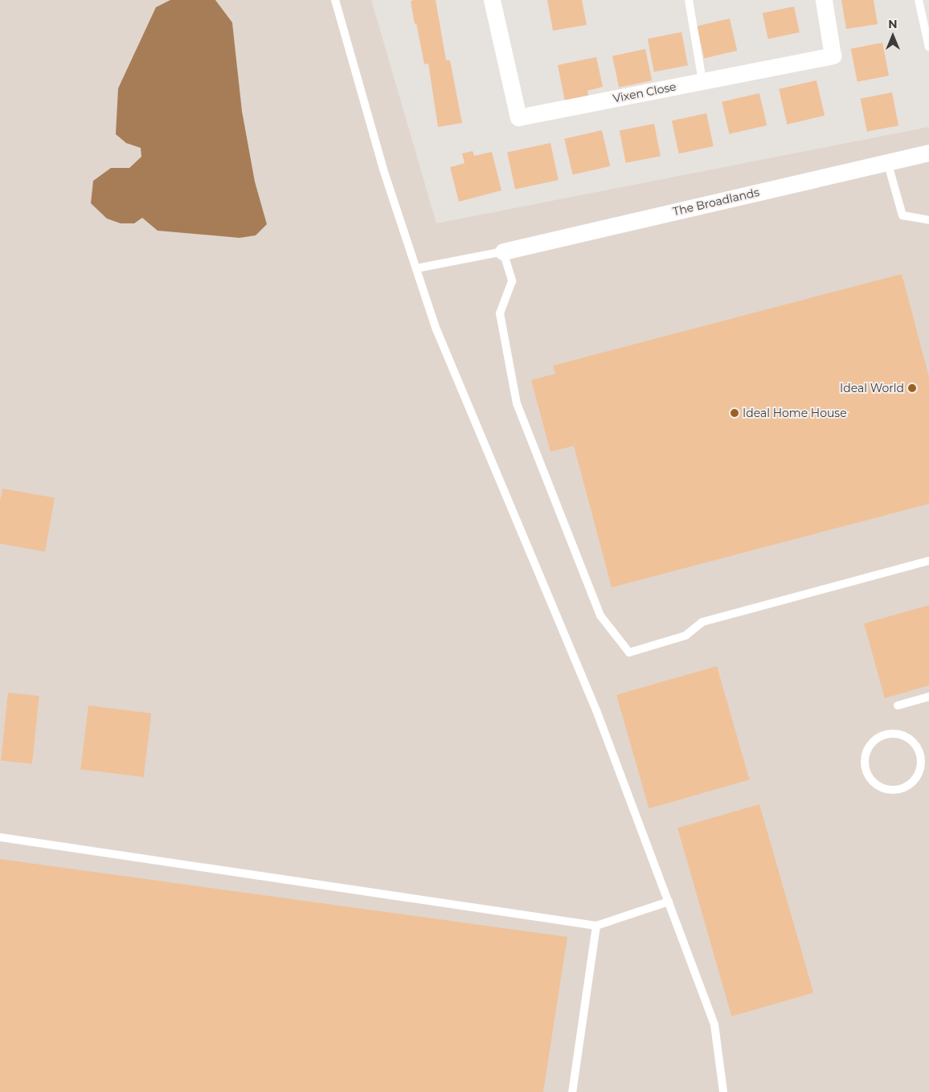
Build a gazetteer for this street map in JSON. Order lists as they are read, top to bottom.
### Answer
{
  "streets": {
    "street": ["Vixen Close", "The Broadlands"]
  },
  "places": ["Ideal World", "Ideal Home House"],
  "north": "top"
}
